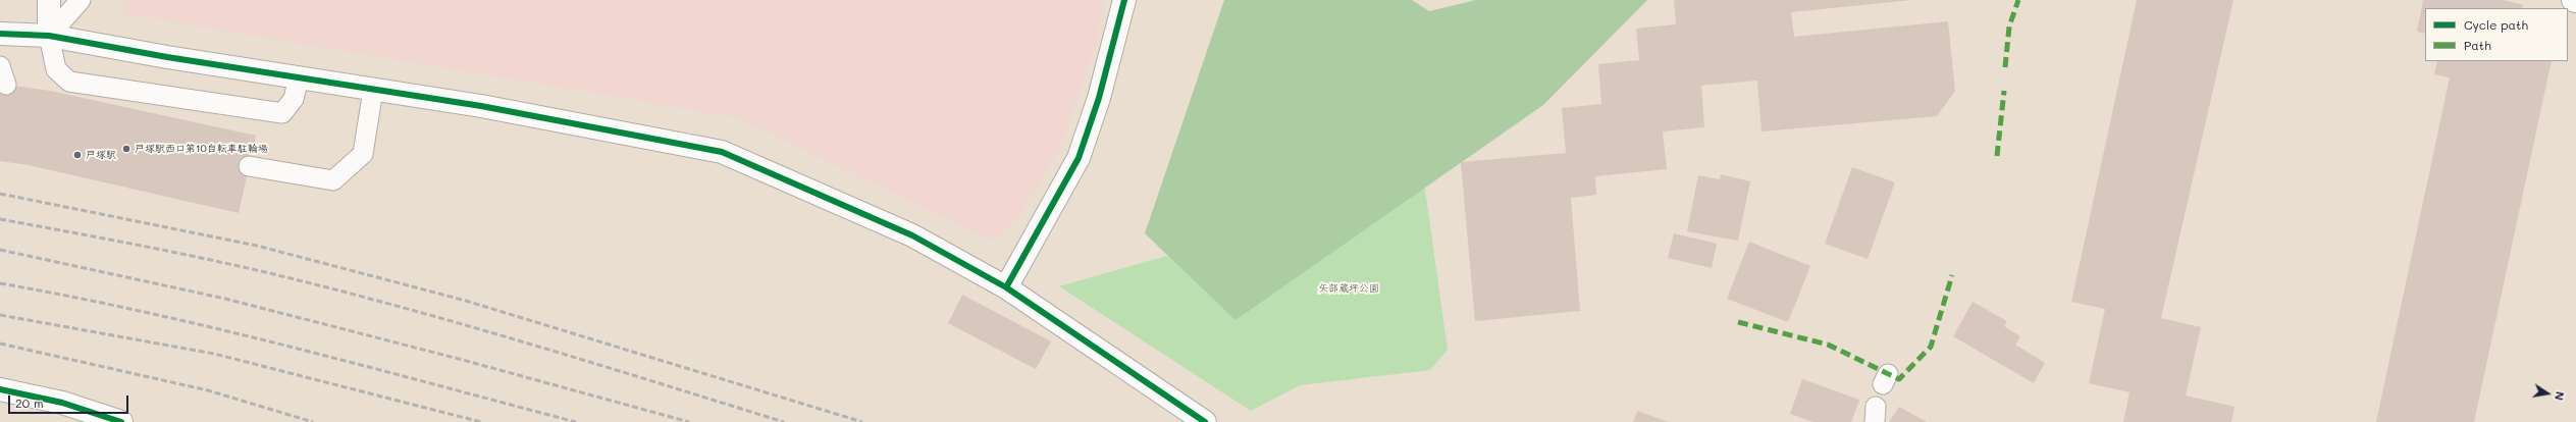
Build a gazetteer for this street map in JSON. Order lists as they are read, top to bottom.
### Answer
{
  "parks": ["矢部蔵坪公園"],
  "places": ["戸塚駅西口第10自転車駐輪場", "戸塚駅"],
  "legend": ["Cycle path", "Path"],
  "scale_bar": "20 m",
  "north": "right"
}
